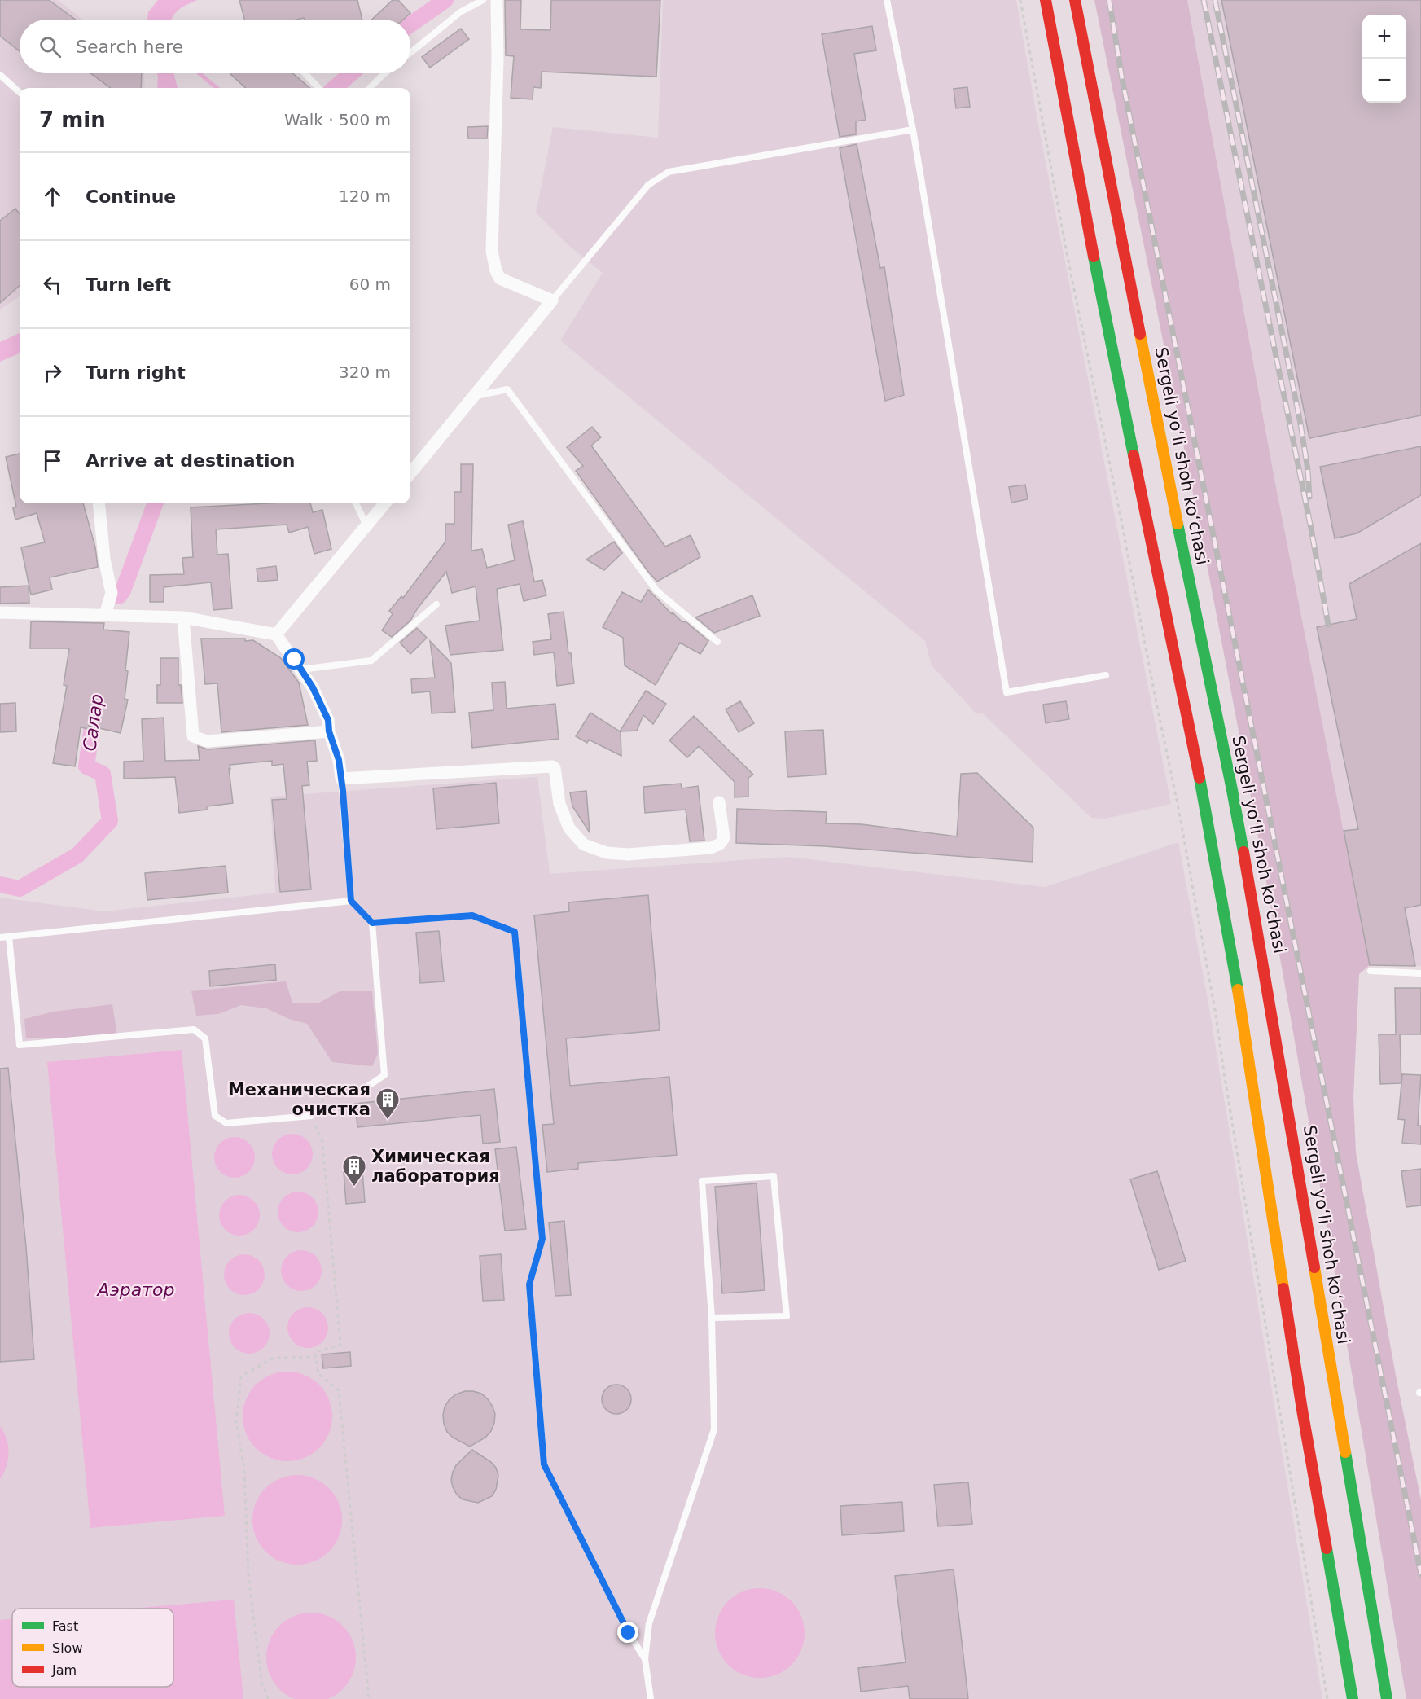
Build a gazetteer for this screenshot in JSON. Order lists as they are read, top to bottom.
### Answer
{
  "streets": {
    "main road": ["Sergeli yo‘li shoh ko‘chasi"]
  },
  "water": ["Салар", "Аэратор"],
  "places": {
    "building": ["Механическая очистка", "Химическая лаборатория"]
  },
  "legend": ["Fast", "Slow", "Jam"],
  "page": {
    "map_buttons": ["+", "−"],
    "search": "Search here",
    "heading": ["7 min", "Walk · 500 m"],
    "list": [
      ["Continue", "120 m"],
      ["Turn left", "60 m"],
      ["Turn right", "320 m"],
      "Arrive at destination"
    ]
  }
}
